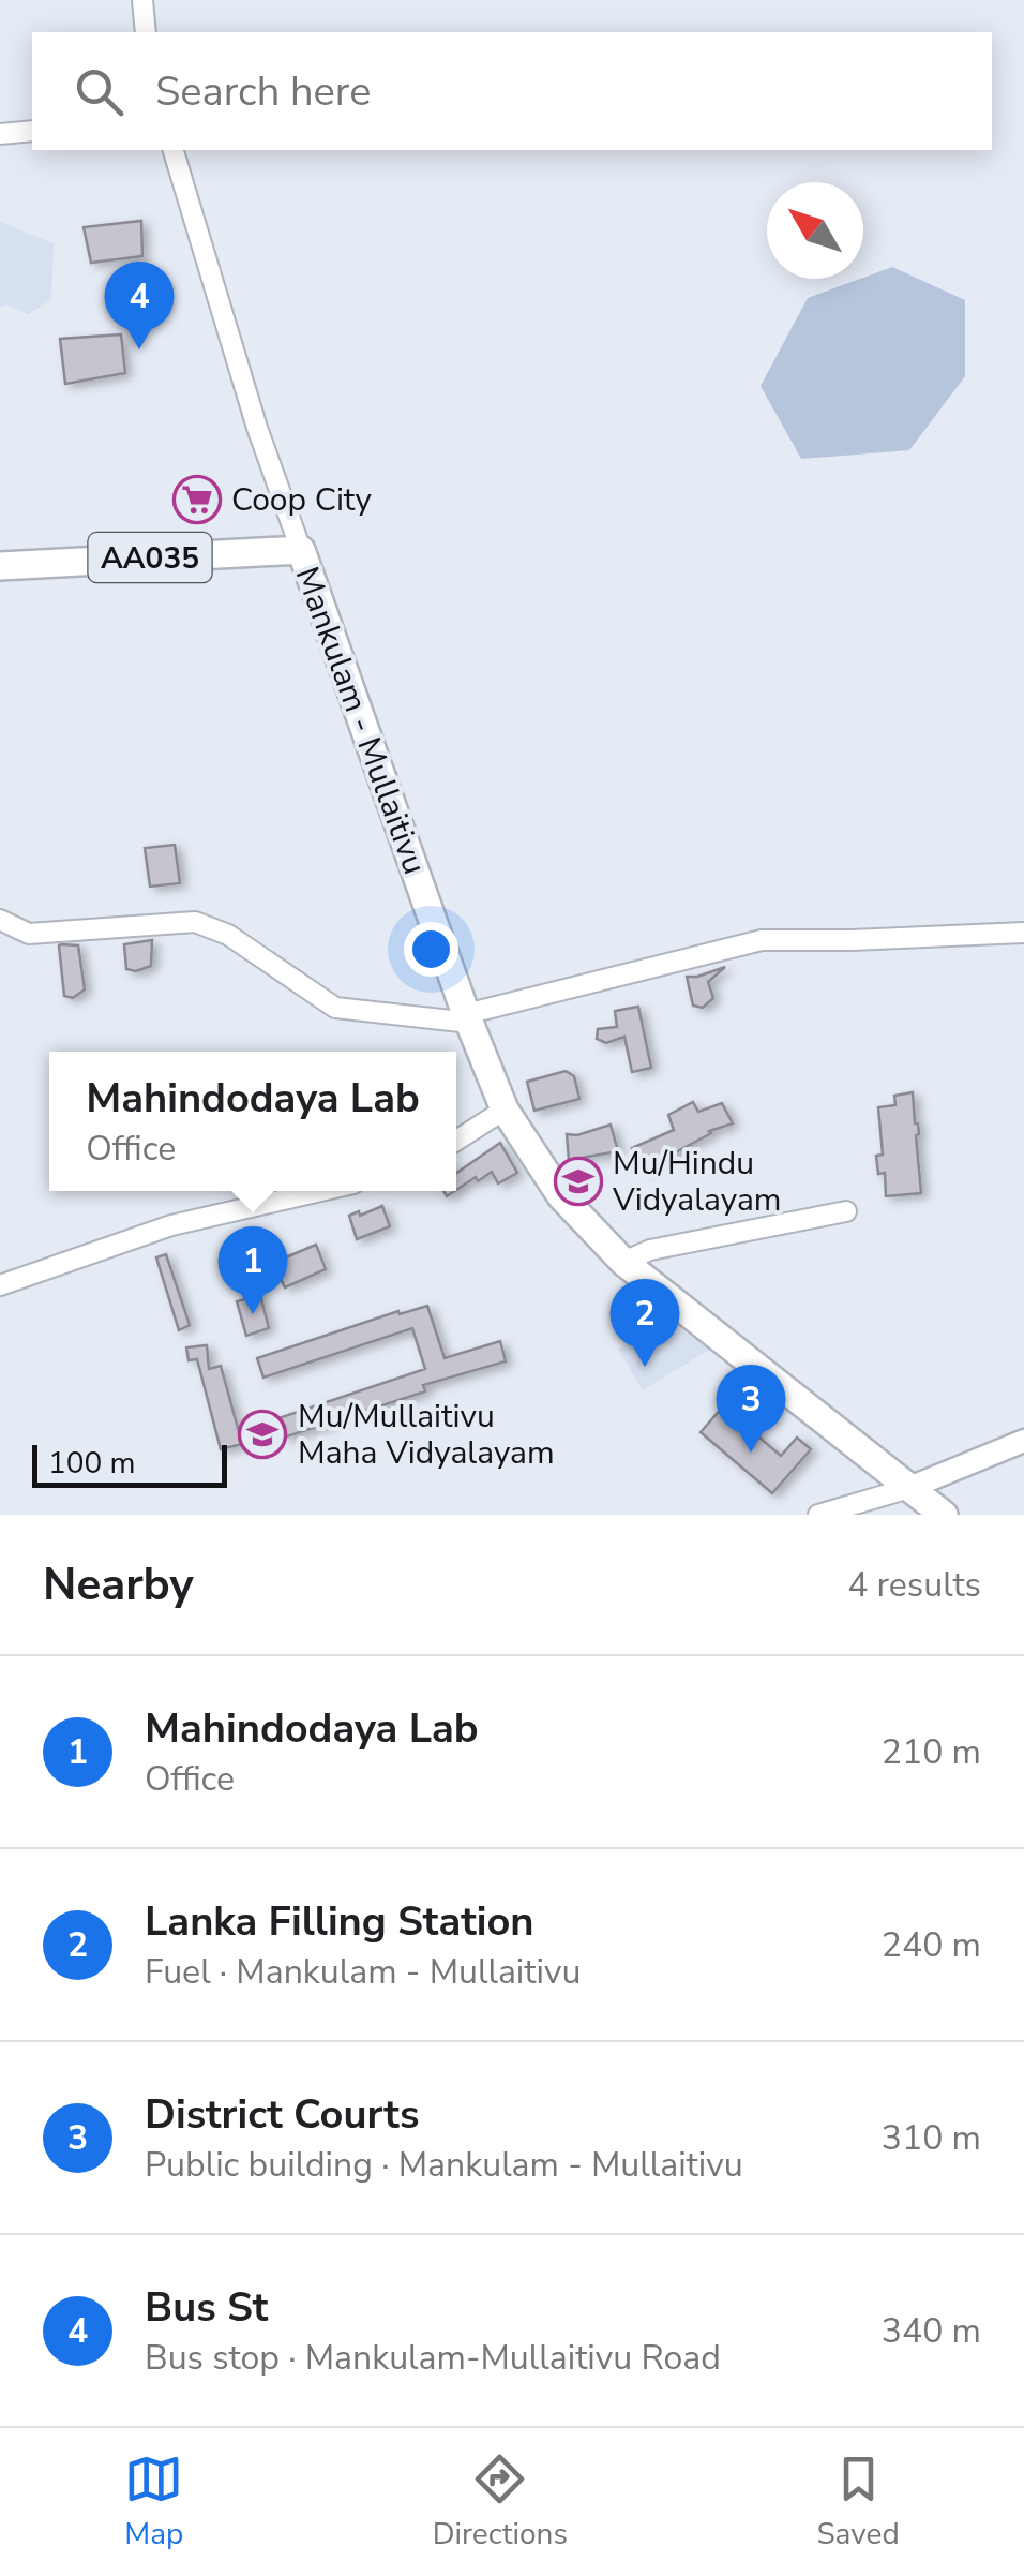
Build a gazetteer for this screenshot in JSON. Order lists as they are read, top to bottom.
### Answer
{
  "streets": {
    "highway": ["AA035", "Mankulam - Mullaitivu"]
  },
  "crossings": [
    ["AA035", "Mankulam - Mullaitivu"]
  ],
  "places": {
    "supermarket": ["Coop City"],
    "school or university": ["Mu/Hindu Vidyalayam", "Mu/Mullaitivu Maha Vidyalayam"]
  },
  "scale_bar": "100 m",
  "north": "top left",
  "page": {
    "search": "Search here",
    "pins": [
      "4",
      "1",
      "2",
      "3"
    ],
    "popup": ["Mahindodaya Lab", "Office"],
    "scale": "100 m",
    "heading": ["Nearby", "4 results"],
    "list": [
      {
        "mark": "1",
        "name": "Mahindodaya Lab",
        "note": "Office",
        "value": "210 m"
      },
      {
        "mark": "2",
        "name": "Lanka Filling Station",
        "note": "Fuel · Mankulam - Mullaitivu",
        "value": "240 m"
      },
      {
        "mark": "3",
        "name": "District Courts",
        "note": "Public building · Mankulam - Mullaitivu",
        "value": "310 m"
      },
      {
        "mark": "4",
        "name": "Bus St",
        "note": "Bus stop · Mankulam-Mullaitivu Road",
        "value": "340 m"
      }
    ],
    "nav": ["Map", "Directions", "Saved"]
  }
}
